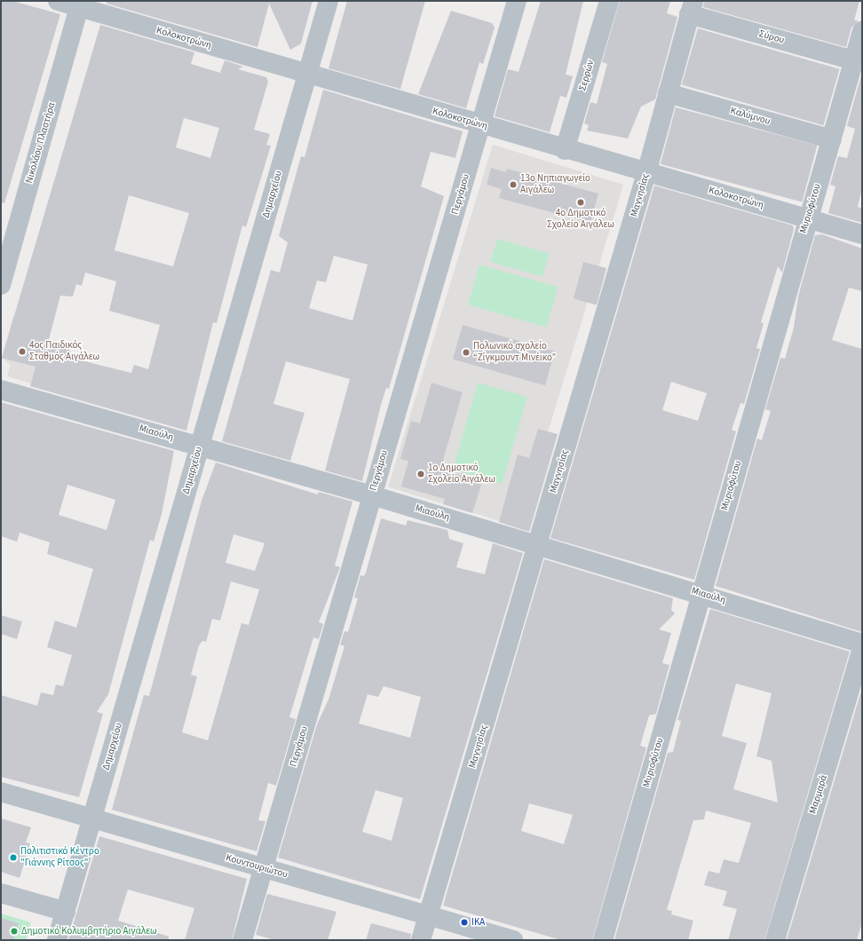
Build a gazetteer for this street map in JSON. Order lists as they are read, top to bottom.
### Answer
{
  "streets": {
    "street": [
      "Σύρου",
      "Κολοκοτρώνη",
      "Σερρών",
      "Καλύμνου",
      "Νικολάου Πλαστήρα",
      "Δημαρχείου",
      "Περγάμου",
      "Μαγνησίας",
      "Μυριοφύτου",
      "Μιαούλη",
      "Μαρμαρά",
      "Κουντουριώτου"
    ]
  },
  "crossings": [
    ["Σύρου", "Μαγνησίας"],
    ["Σύρου", "Μυριοφύτου"],
    ["Κολοκοτρώνη", "Σερρών"],
    ["Κολοκοτρώνη", "Νικολάου Πλαστήρα"],
    ["Κολοκοτρώνη", "Δημαρχείου"],
    ["Κολοκοτρώνη", "Περγάμου"],
    ["Κολοκοτρώνη", "Μαγνησίας"],
    ["Κολοκοτρώνη", "Μυριοφύτου"],
    ["Καλύμνου", "Μαγνησίας"],
    ["Καλύμνου", "Μυριοφύτου"],
    ["Δημαρχείου", "Μιαούλη"],
    ["Δημαρχείου", "Κουντουριώτου"],
    ["Περγάμου", "Μιαούλη"],
    ["Περγάμου", "Κουντουριώτου"],
    ["Μαγνησίας", "Μιαούλη"],
    ["Μαγνησίας", "Κουντουριώτου"],
    ["Μυριοφύτου", "Μιαούλη"]
  ],
  "places": [
    "13ο Νηπιαγωγείο Αιγάλεω",
    "4ο Δημοτικό Σχολείο Αιγάλεω",
    "4ος Παιδικός Σταθμός Αιγάλεω",
    "Πολωνικό σχολείο “Ζίγκμουντ Μινέικο”",
    "1ο Δημοτικό Σχολείο Αιγάλεω",
    "Πολιτιστικό Κέντρο \"Γιάννης Ρίτσος\"",
    "ΙΚΑ",
    "Δημοτικό Κολυμβητήριο Αιγάλεω"
  ]
}
